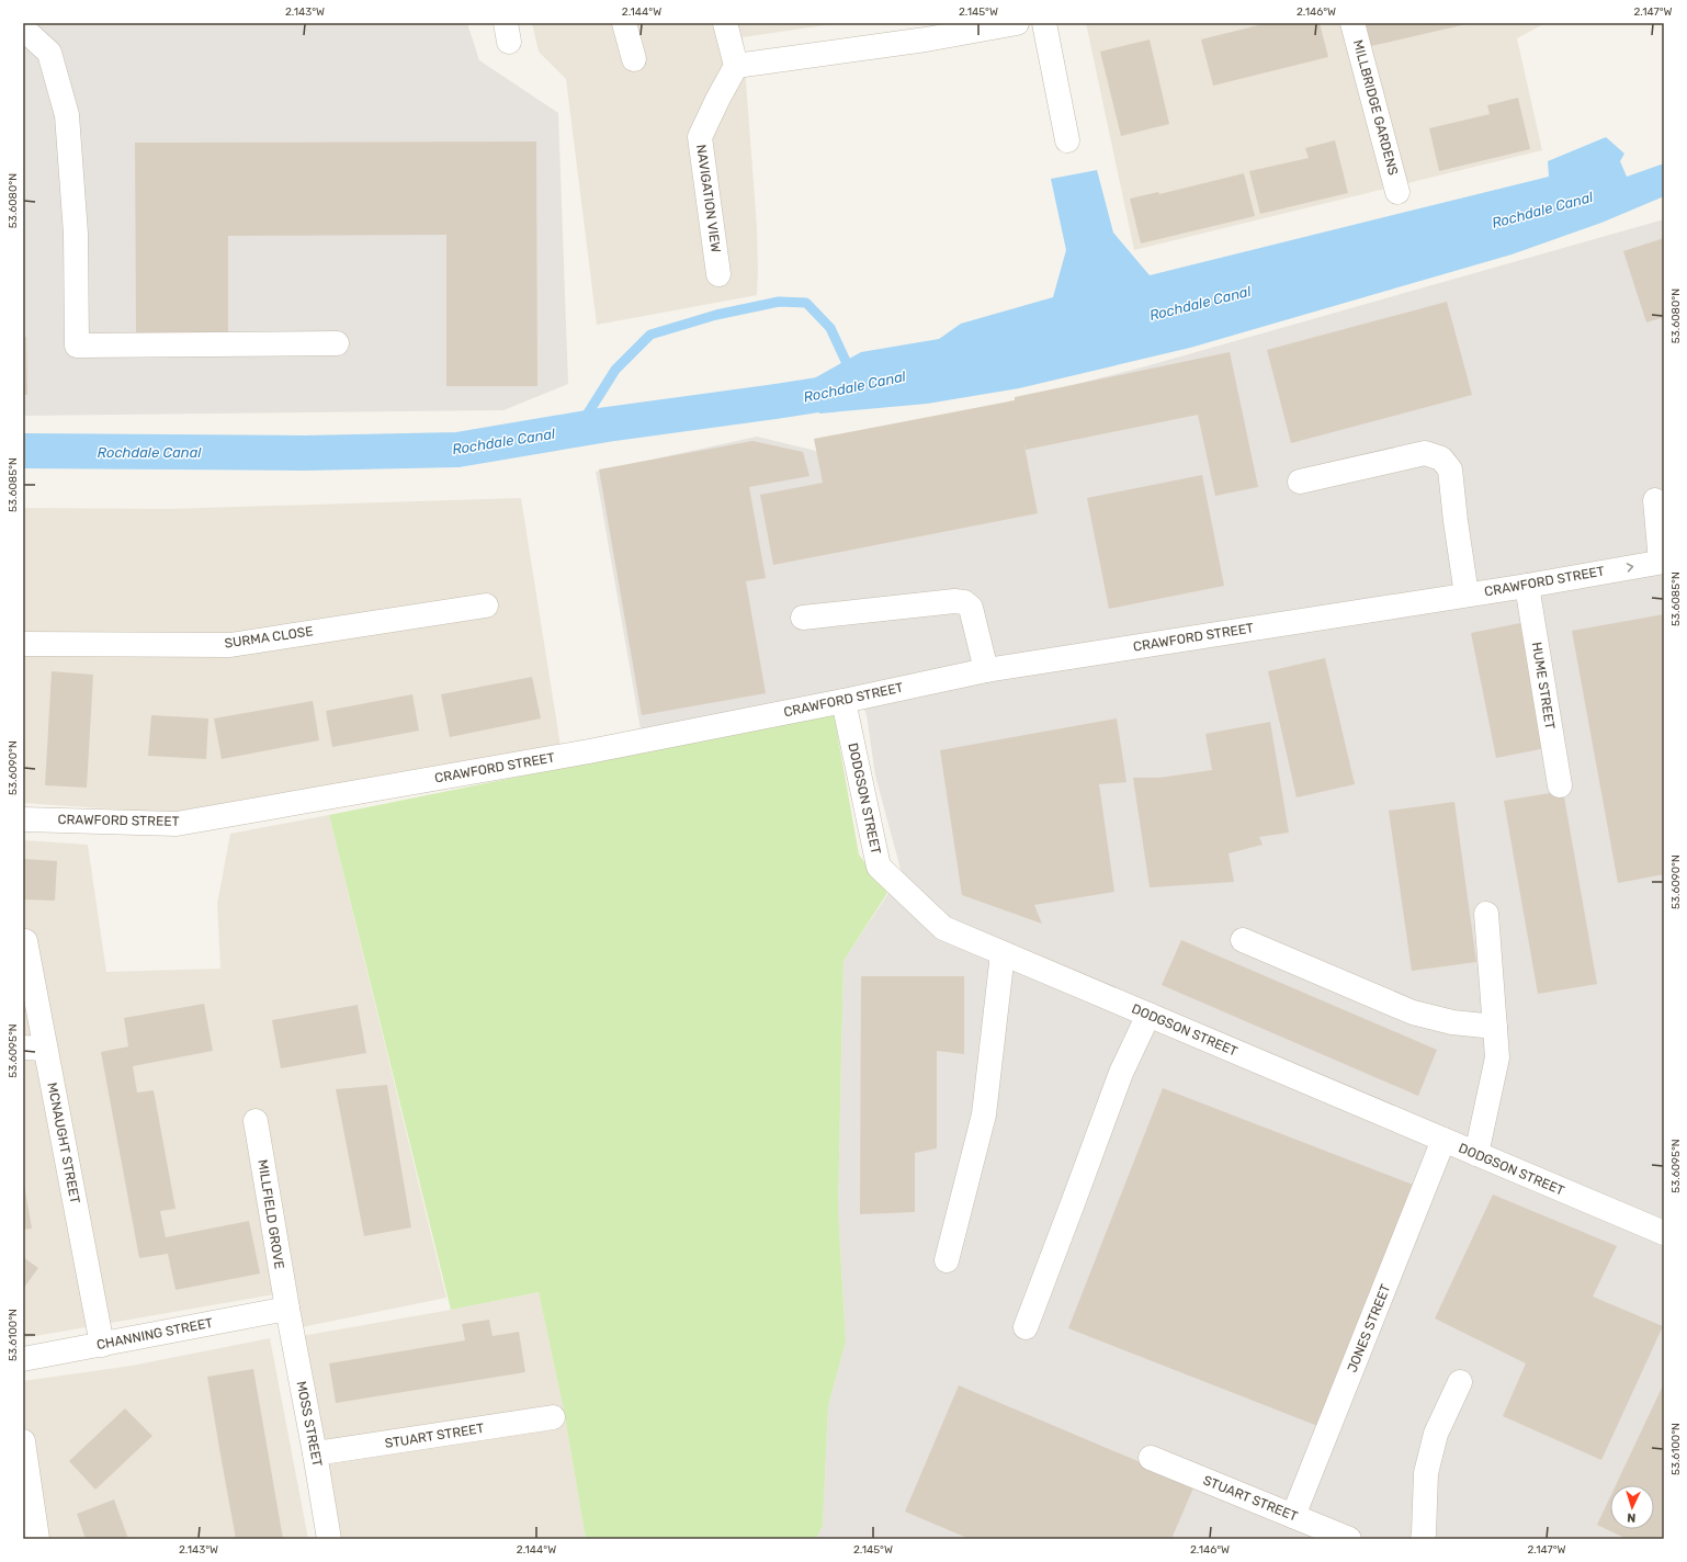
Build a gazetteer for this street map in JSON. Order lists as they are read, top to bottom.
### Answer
{
  "streets": {
    "street": [
      "MILLBRIDGE GARDENS",
      "NAVIGATION VIEW",
      "CRAWFORD STREET",
      "SURMA CLOSE",
      "HUME STREET",
      "DODGSON STREET",
      "MCNAUGHT STREET",
      "MILLFIELD GROVE",
      "JONES STREET",
      "CHANNING STREET",
      "MOSS STREET",
      "STUART STREET"
    ]
  },
  "crossings": [
    ["CRAWFORD STREET", "HUME STREET"],
    ["CRAWFORD STREET", "DODGSON STREET"],
    ["DODGSON STREET", "JONES STREET"],
    ["MCNAUGHT STREET", "CHANNING STREET"],
    ["MILLFIELD GROVE", "CHANNING STREET"],
    ["MILLFIELD GROVE", "MOSS STREET"],
    ["JONES STREET", "STUART STREET"],
    ["CHANNING STREET", "MOSS STREET"],
    ["MOSS STREET", "STUART STREET"]
  ],
  "water": ["Rochdale Canal"],
  "north": "bottom",
  "coordinates": [
    "2.143°W",
    "2.144°W",
    "2.145°W",
    "2.146°W",
    "2.147°W",
    "53.6080°N",
    "53.6085°N",
    "53.6090°N",
    "53.6095°N",
    "53.6100°N"
  ]
}
